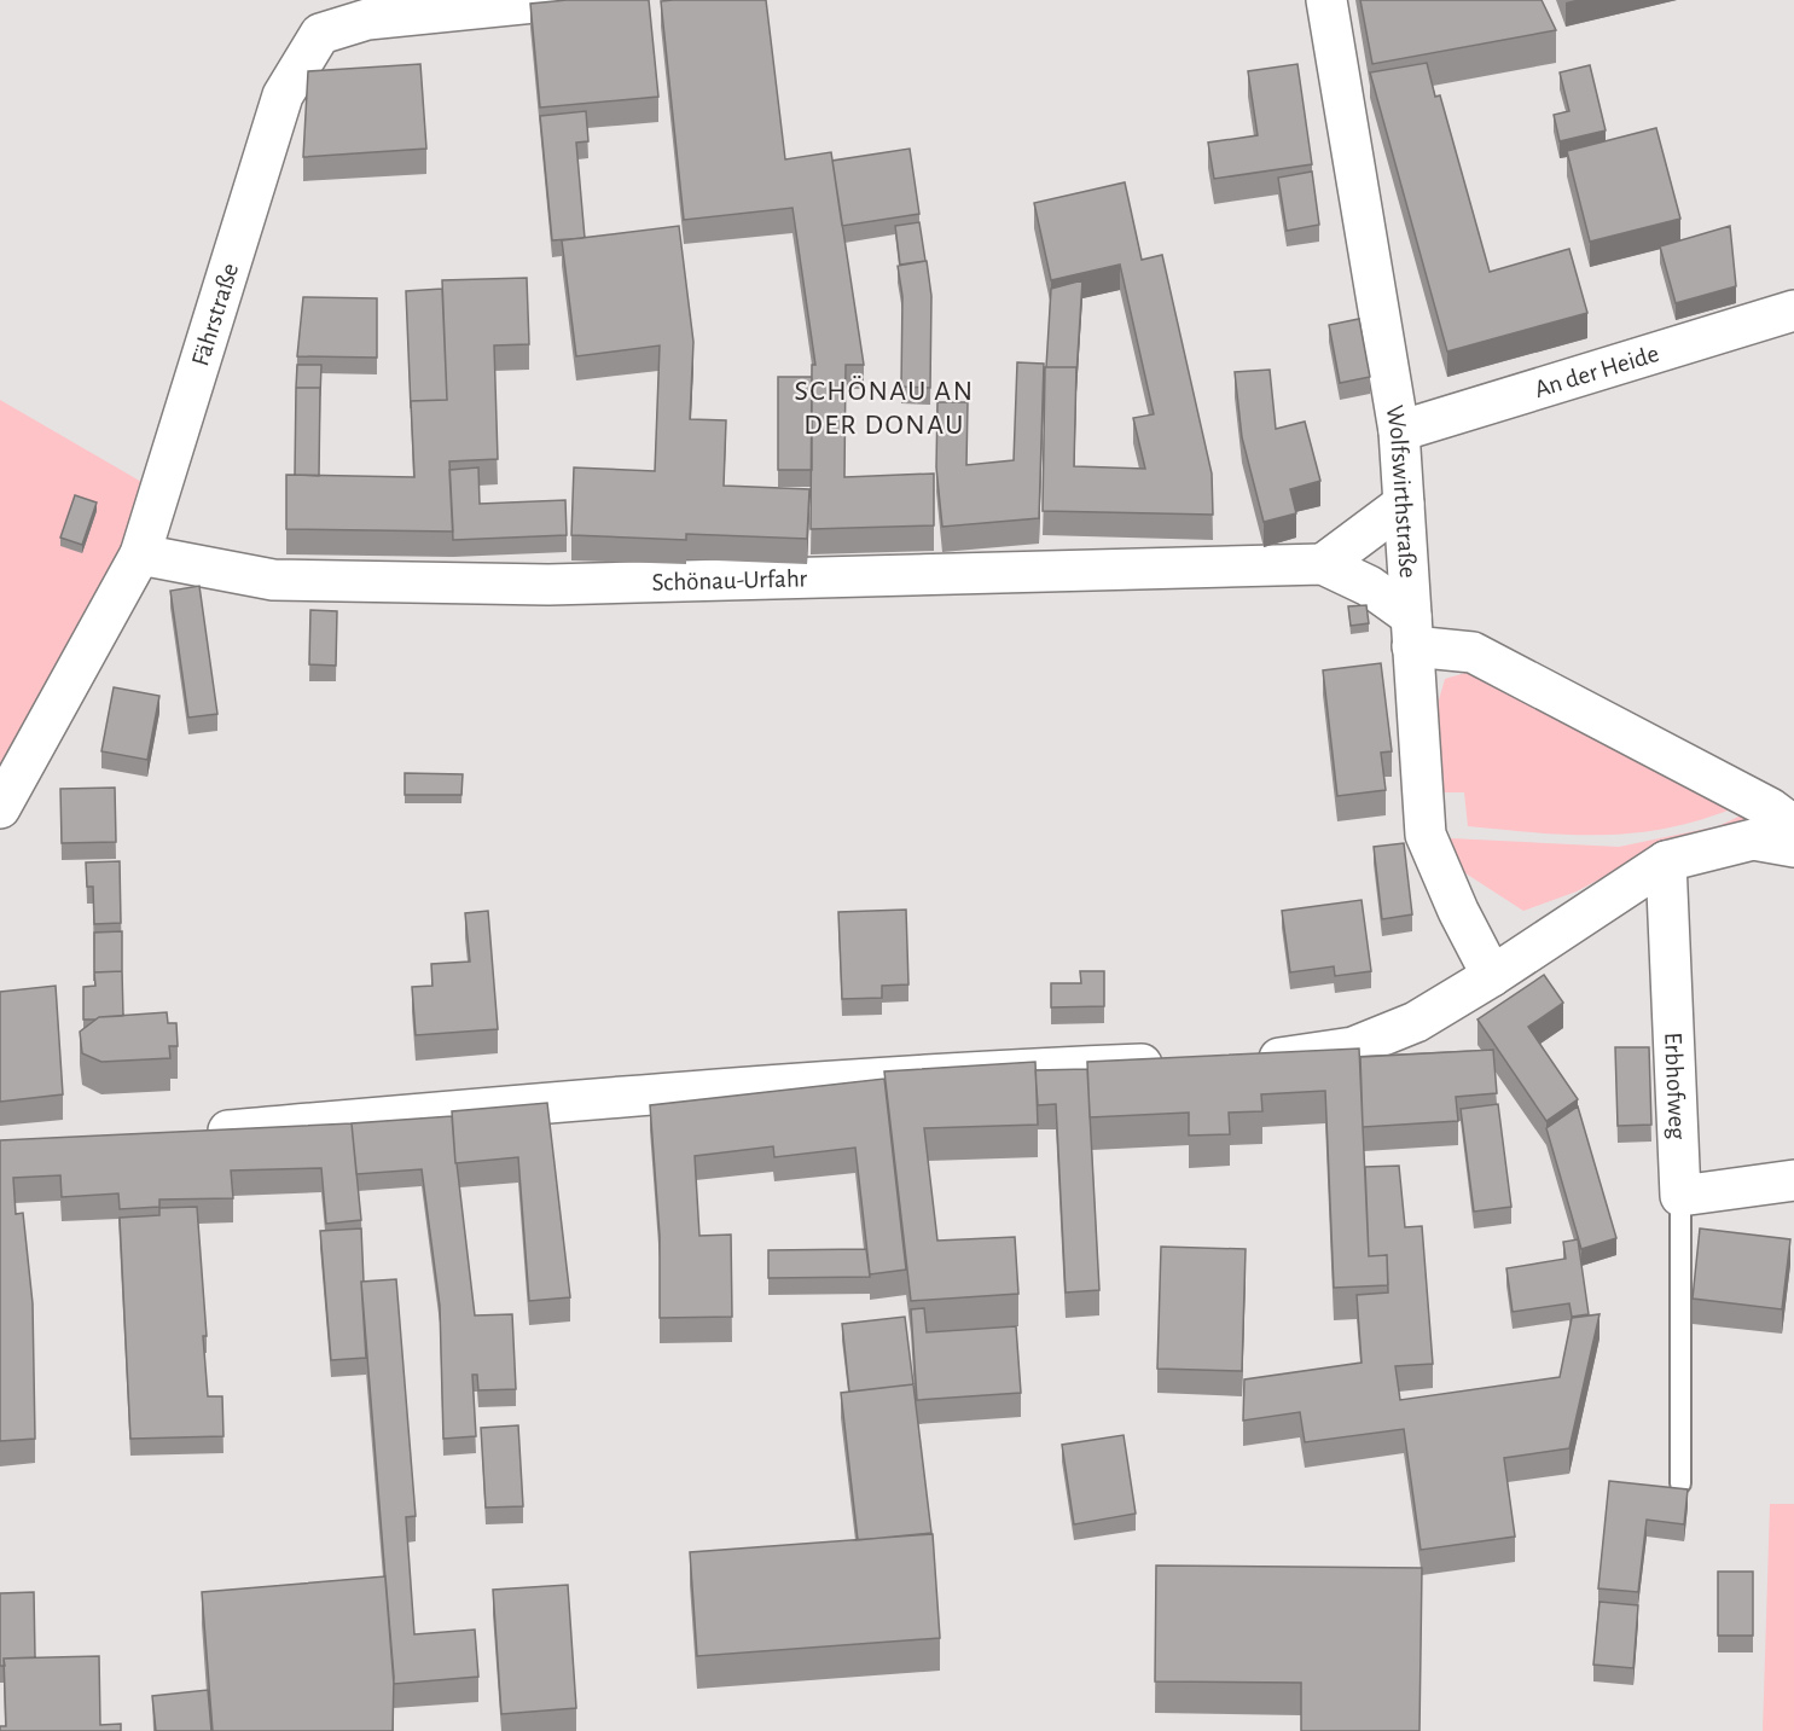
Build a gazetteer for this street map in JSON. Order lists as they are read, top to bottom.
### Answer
{
  "streets": {
    "street": [
      "Fährstraße",
      "An der Heide",
      "Wolfswirthstraße",
      "Schönau-Urfahr",
      "Erbhofweg"
    ]
  },
  "crossings": [
    ["Fährstraße", "Schönau-Urfahr"],
    ["An der Heide", "Wolfswirthstraße"],
    ["Wolfswirthstraße", "Schönau-Urfahr"]
  ],
  "districts": ["SCHÖNAU AN DER DONAU"]
}
